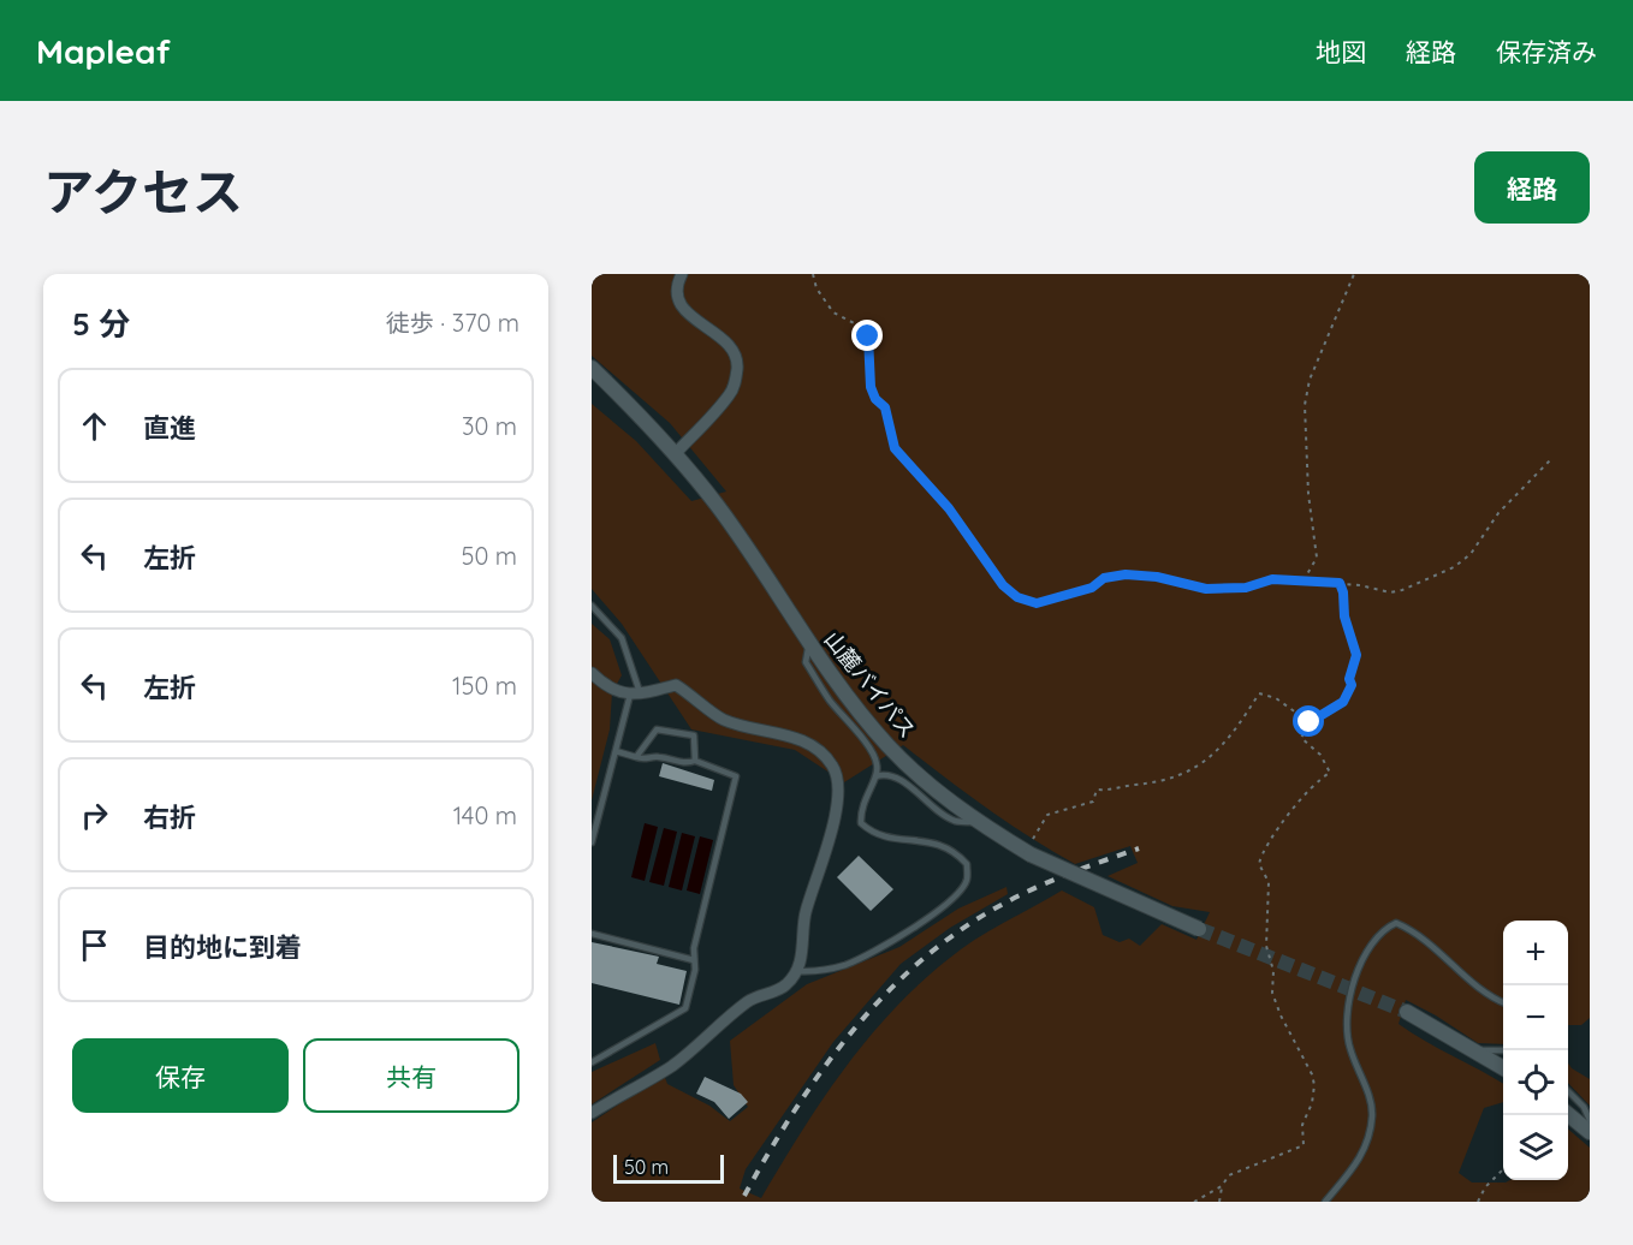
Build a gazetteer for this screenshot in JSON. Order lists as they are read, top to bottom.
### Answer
{
  "streets": {
    "street": ["山麓バイパス"]
  },
  "scale_bar": "50 m",
  "page": {
    "header": "Mapleaf",
    "nav": ["地図", "経路", "保存済み"],
    "title": "アクセス",
    "buttons": [
      "経路",
      ["保存", "共有"]
    ],
    "heading": ["5 分", "徒歩 · 370 m"],
    "list": [
      ["直進", "30 m"],
      ["左折", "50 m"],
      ["左折", "150 m"],
      ["右折", "140 m"],
      "目的地に到着"
    ],
    "map_buttons": ["+", "−"],
    "scale": "50 m"
  }
}
